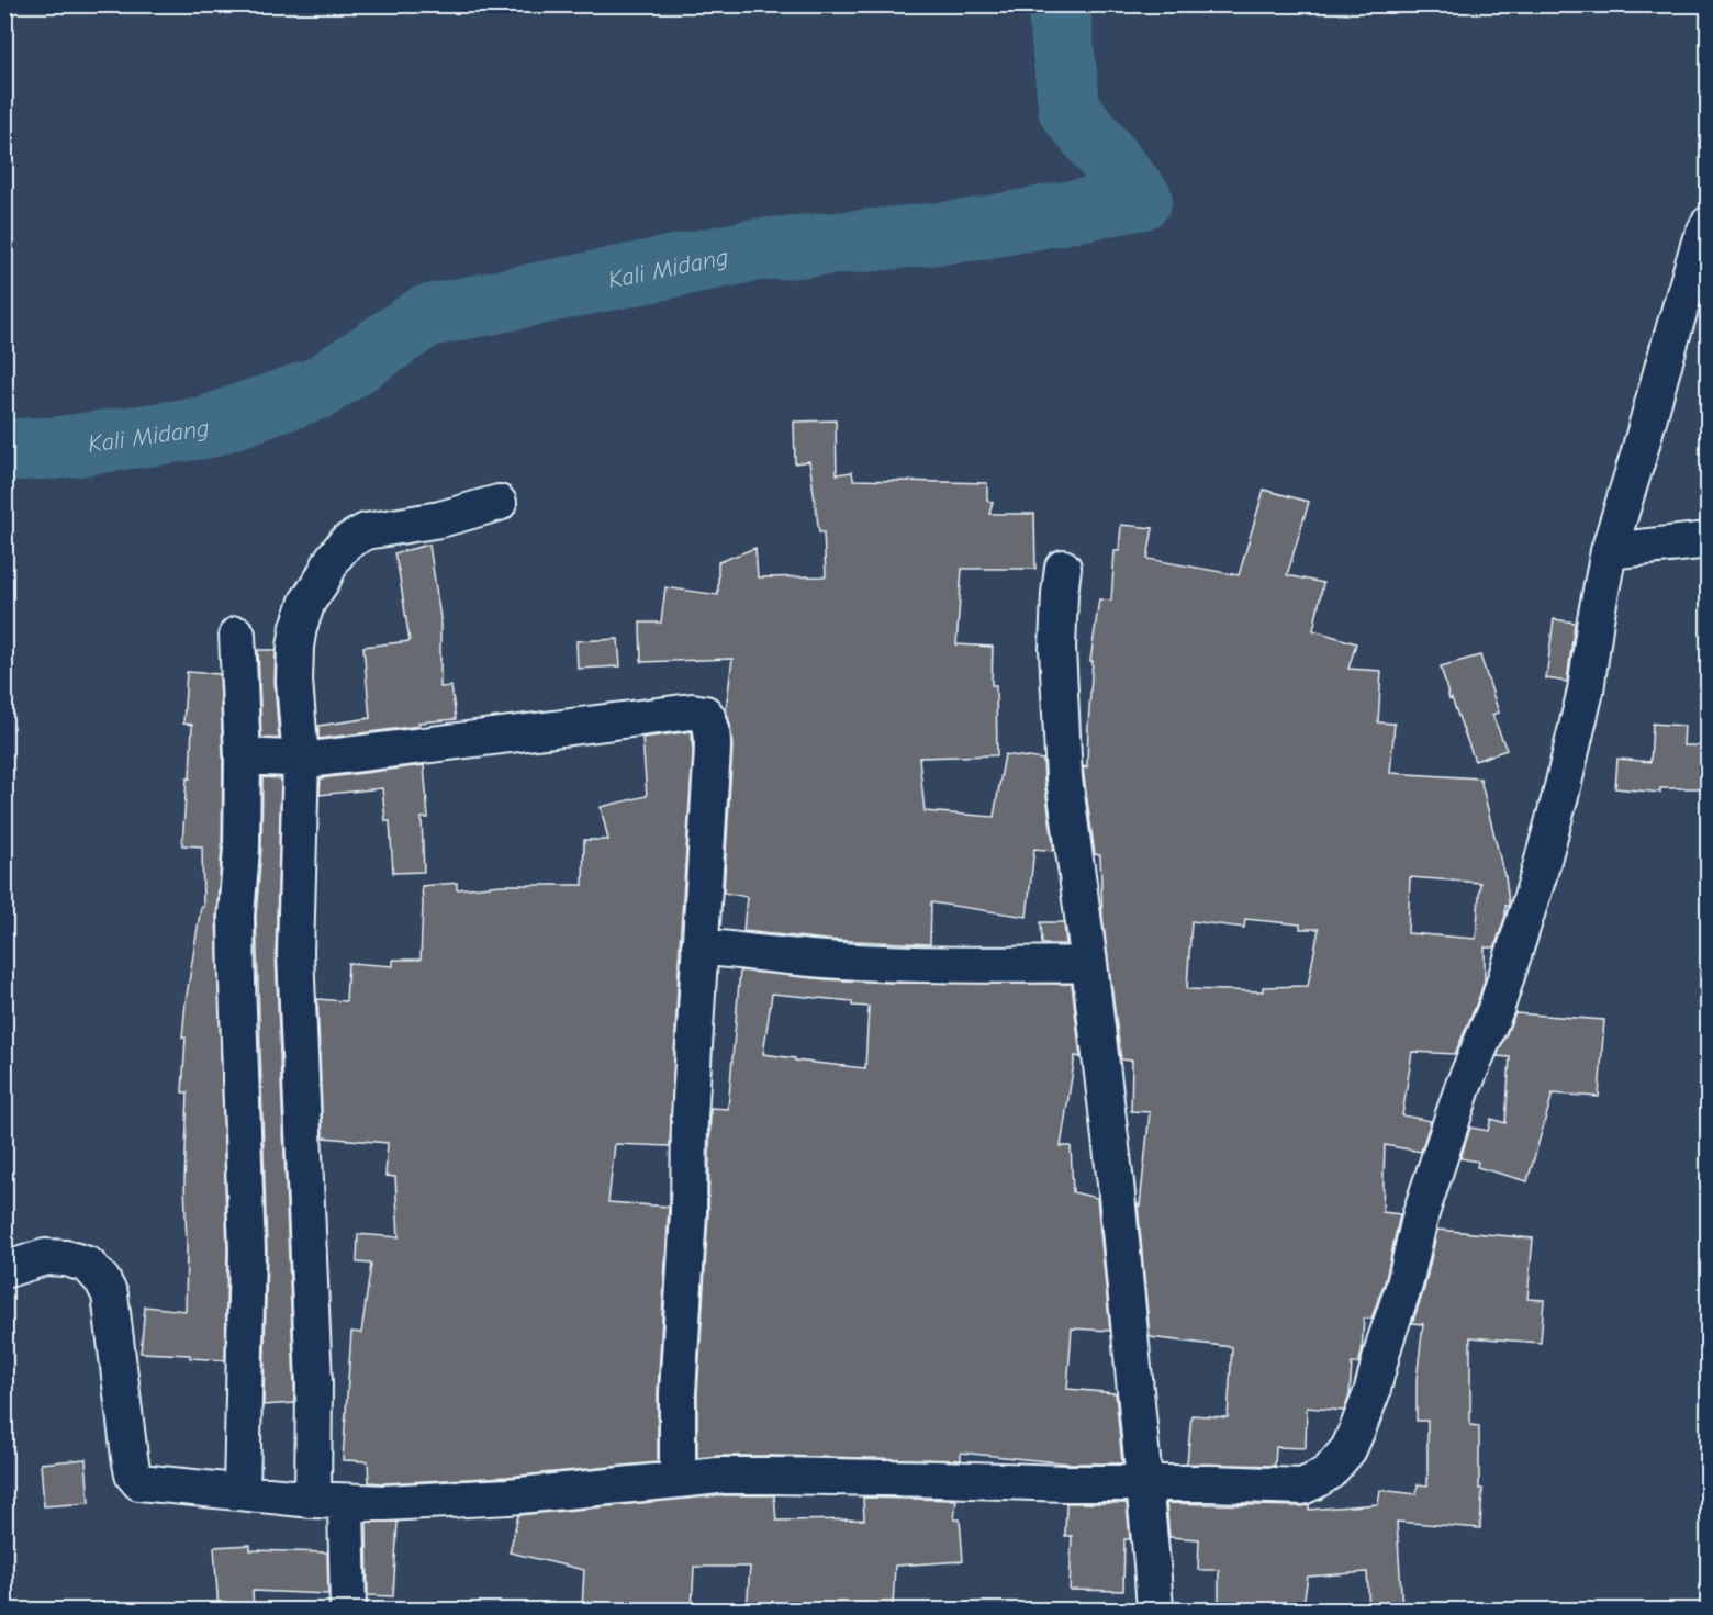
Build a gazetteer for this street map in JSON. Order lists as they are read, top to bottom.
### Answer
{
  "water": ["Kali Midang"]
}
